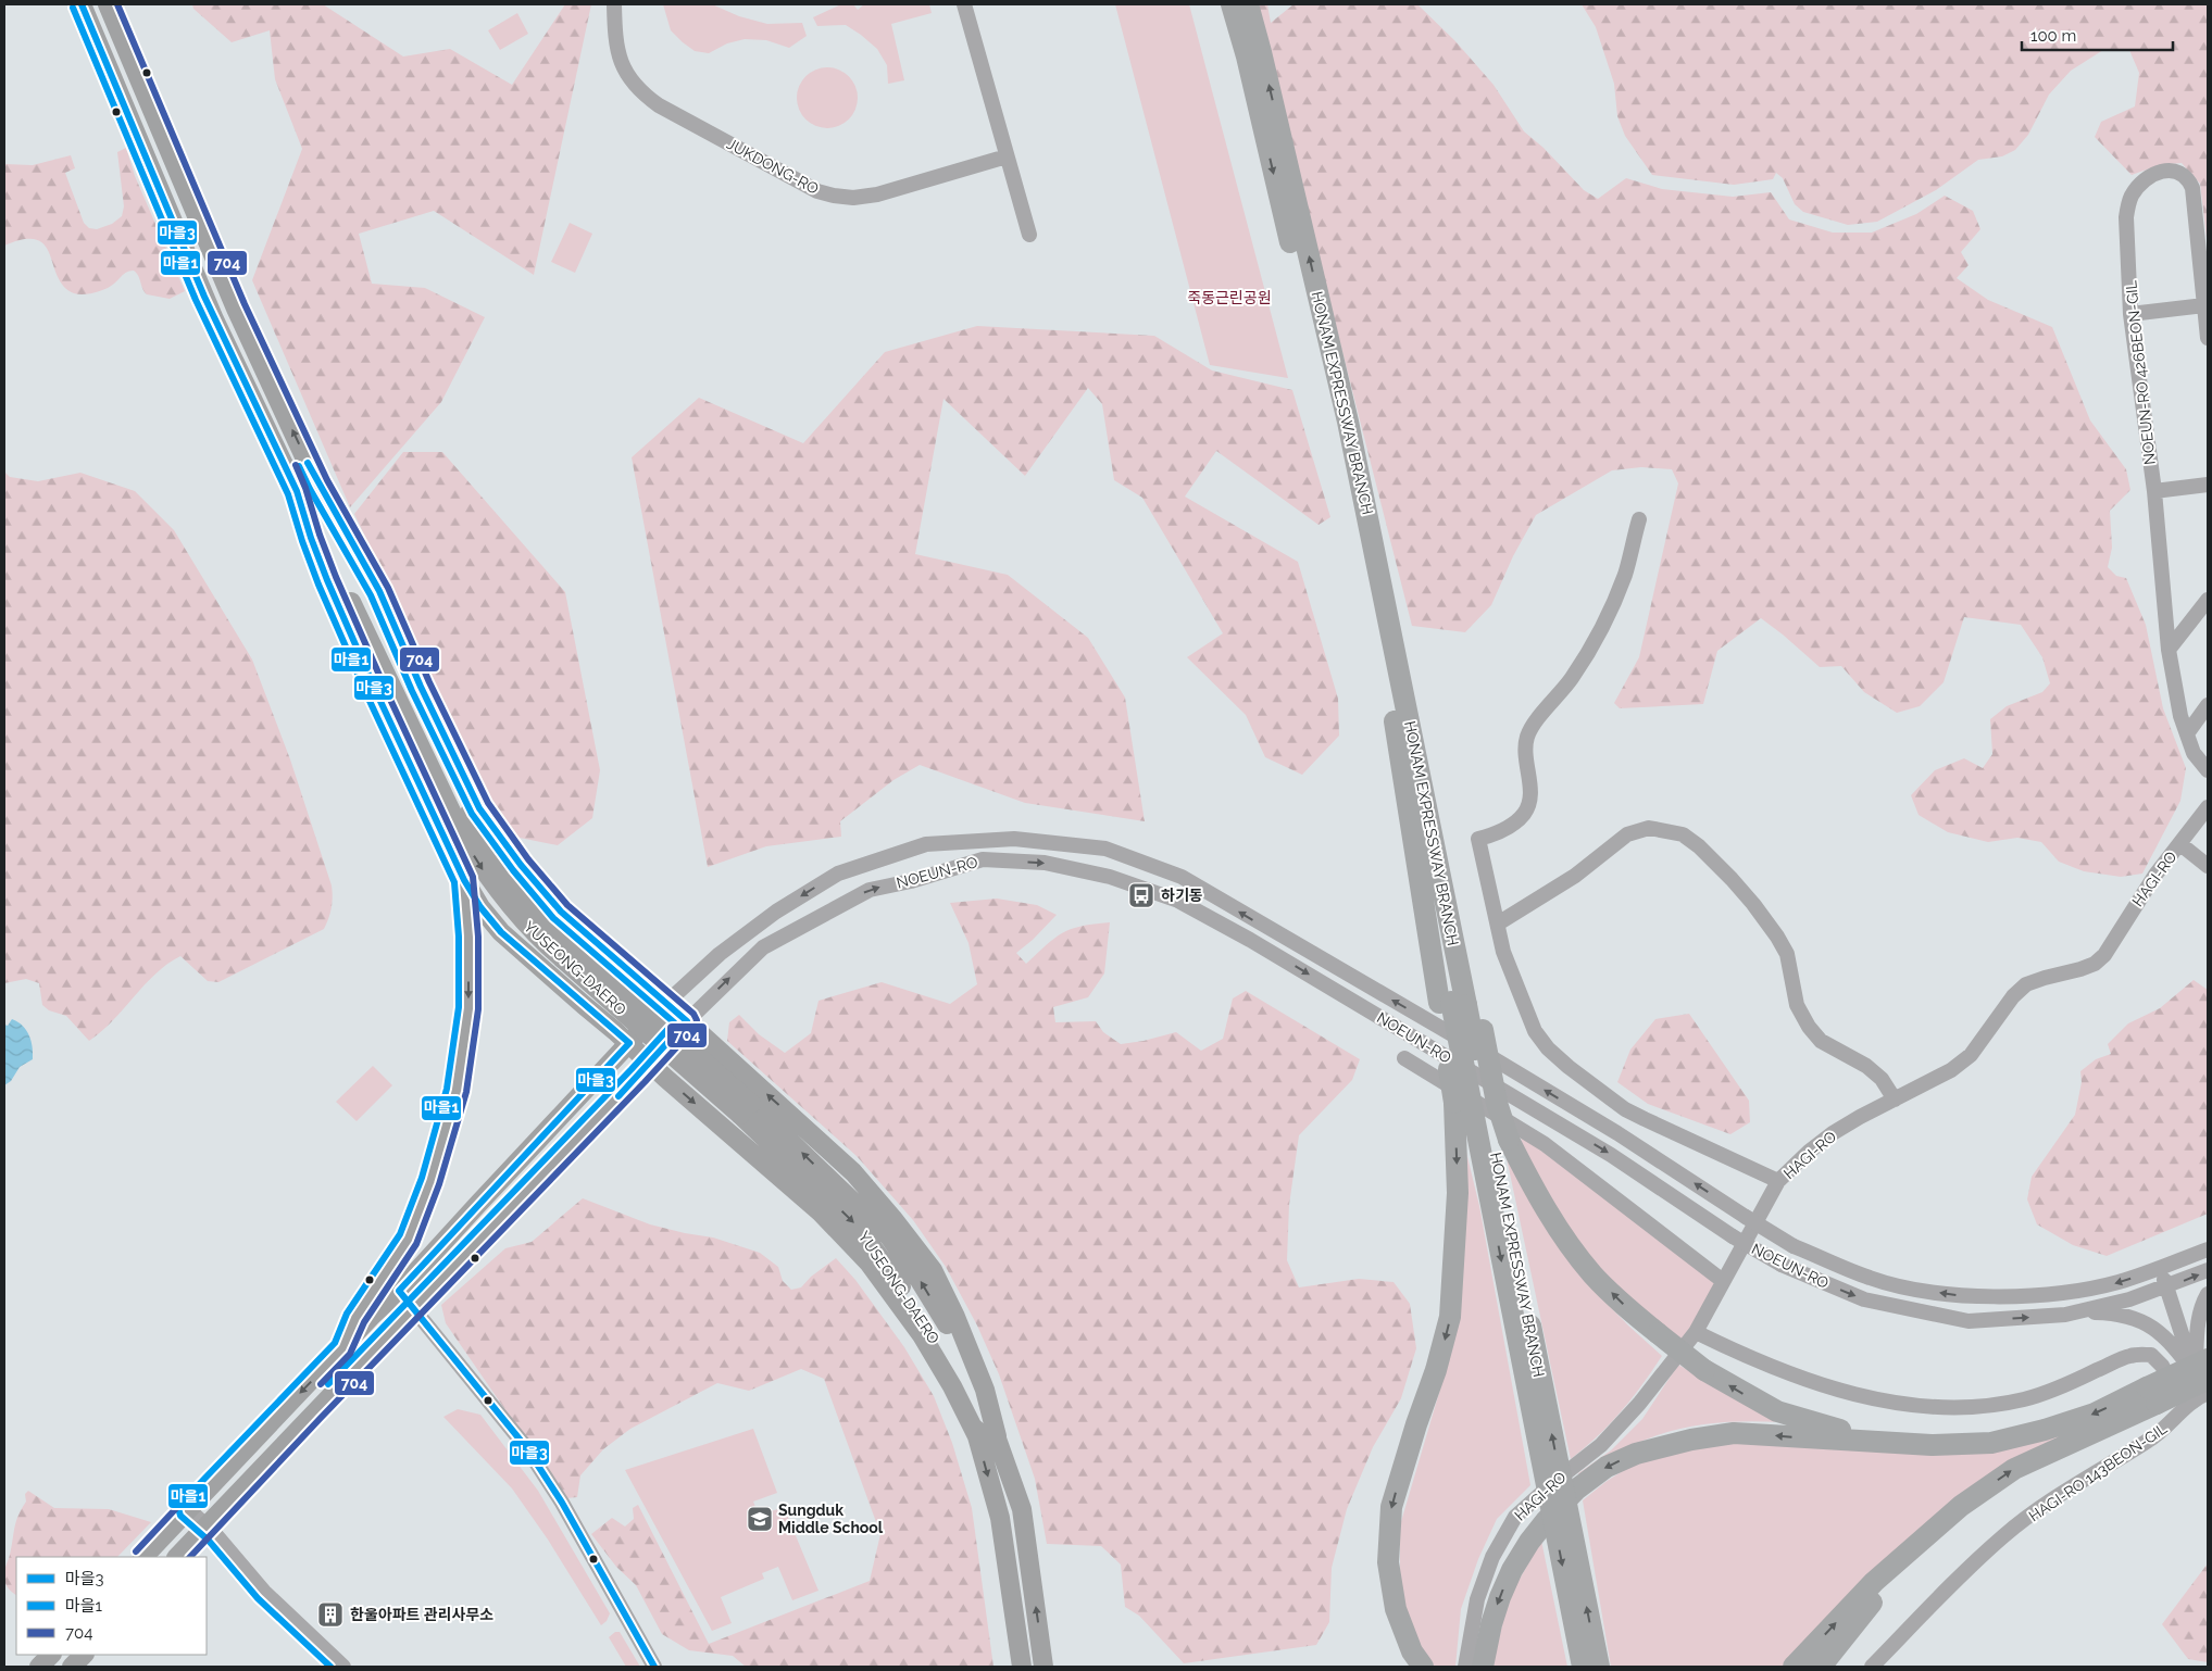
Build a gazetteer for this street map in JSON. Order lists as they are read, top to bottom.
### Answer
{
  "streets": {
    "highway": ["HONAM EXPRESSWAY BRANCH"],
    "main road": ["NOEUN-RO", "YUSEONG-DAERO"],
    "street": [
      "JUKDONG-RO",
      "NOEUN-RO 426BEON-GIL",
      "HAGI-RO",
      "HAGI-RO 143BEON-GIL"
    ]
  },
  "parks": ["죽동근린공원"],
  "places": {
    "bus stop": ["하기동"],
    "school or university": ["Sungduk Middle School"],
    "building": ["한울아파트 관리사무소"]
  },
  "lines": ["transit line 마을3", "transit line 704", "transit line 마을1"],
  "legend": ["마을3", "마을1", "704"],
  "scale_bar": "100 m"
}
